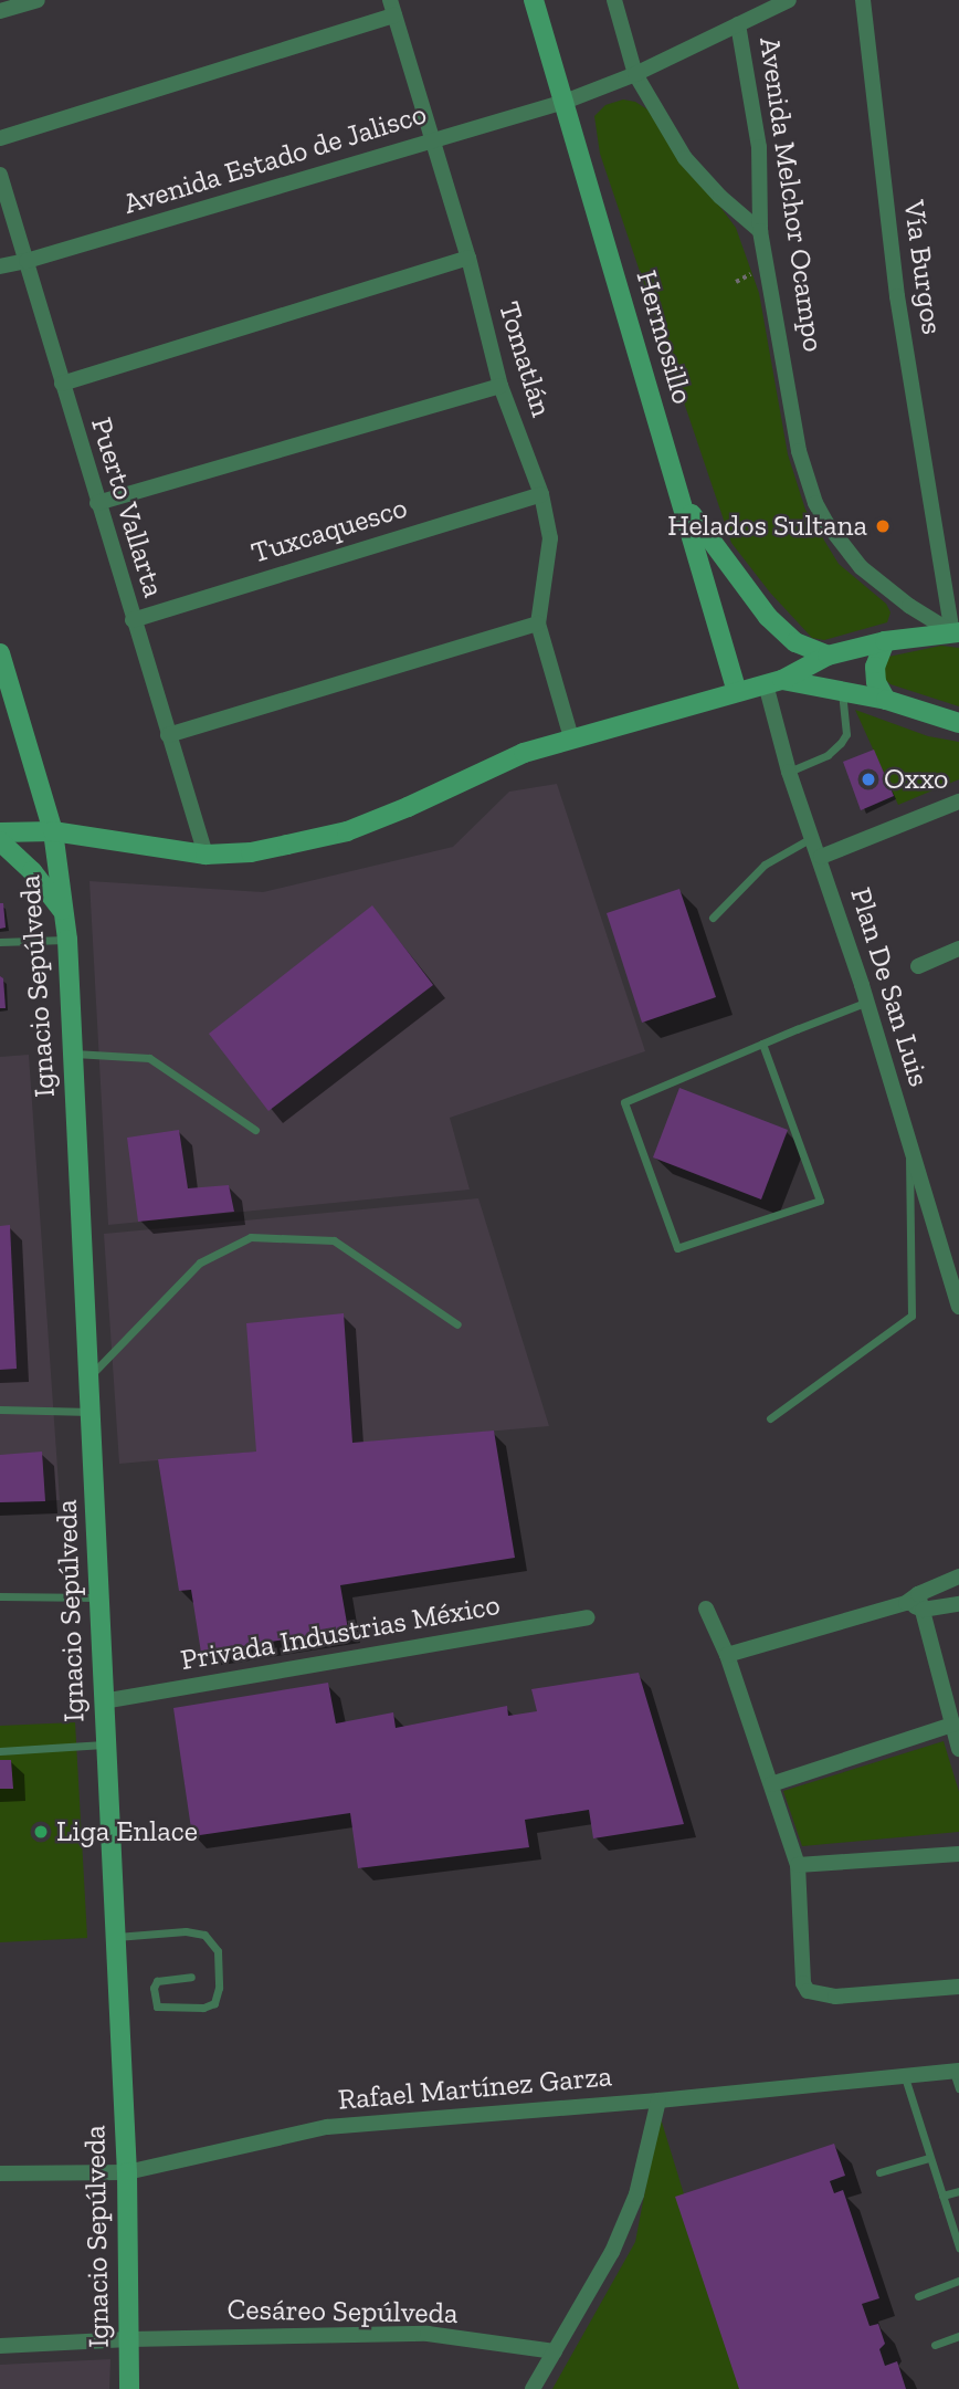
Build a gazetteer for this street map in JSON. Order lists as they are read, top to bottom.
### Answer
{
  "streets": {
    "main road": ["Hermosillo", "Ignacio Sepúlveda"],
    "street": [
      "Avenida Estado de Jalisco",
      "Avenida Melchor Ocampo",
      "Vía Burgos",
      "Tomatlán",
      "Puerto Vallarta",
      "Tuxcaquesco",
      "Plan De San Luis",
      "Privada Industrias México",
      "Rafael Martínez Garza",
      "Cesáreo Sepúlveda"
    ]
  },
  "crossings": [
    ["Avenida Estado de Jalisco", "Avenida Melchor Ocampo"],
    ["Avenida Estado de Jalisco", "Hermosillo"],
    ["Avenida Estado de Jalisco", "Tomatlán"],
    ["Avenida Estado de Jalisco", "Puerto Vallarta"],
    ["Avenida Melchor Ocampo", "Vía Burgos"],
    ["Tomatlán", "Tuxcaquesco"],
    ["Puerto Vallarta", "Tuxcaquesco"],
    ["Ignacio Sepúlveda", "Privada Industrias México"],
    ["Ignacio Sepúlveda", "Rafael Martínez Garza"],
    ["Ignacio Sepúlveda", "Cesáreo Sepúlveda"]
  ],
  "places": ["Helados Sultana", "Oxxo", "Liga Enlace"]
}
